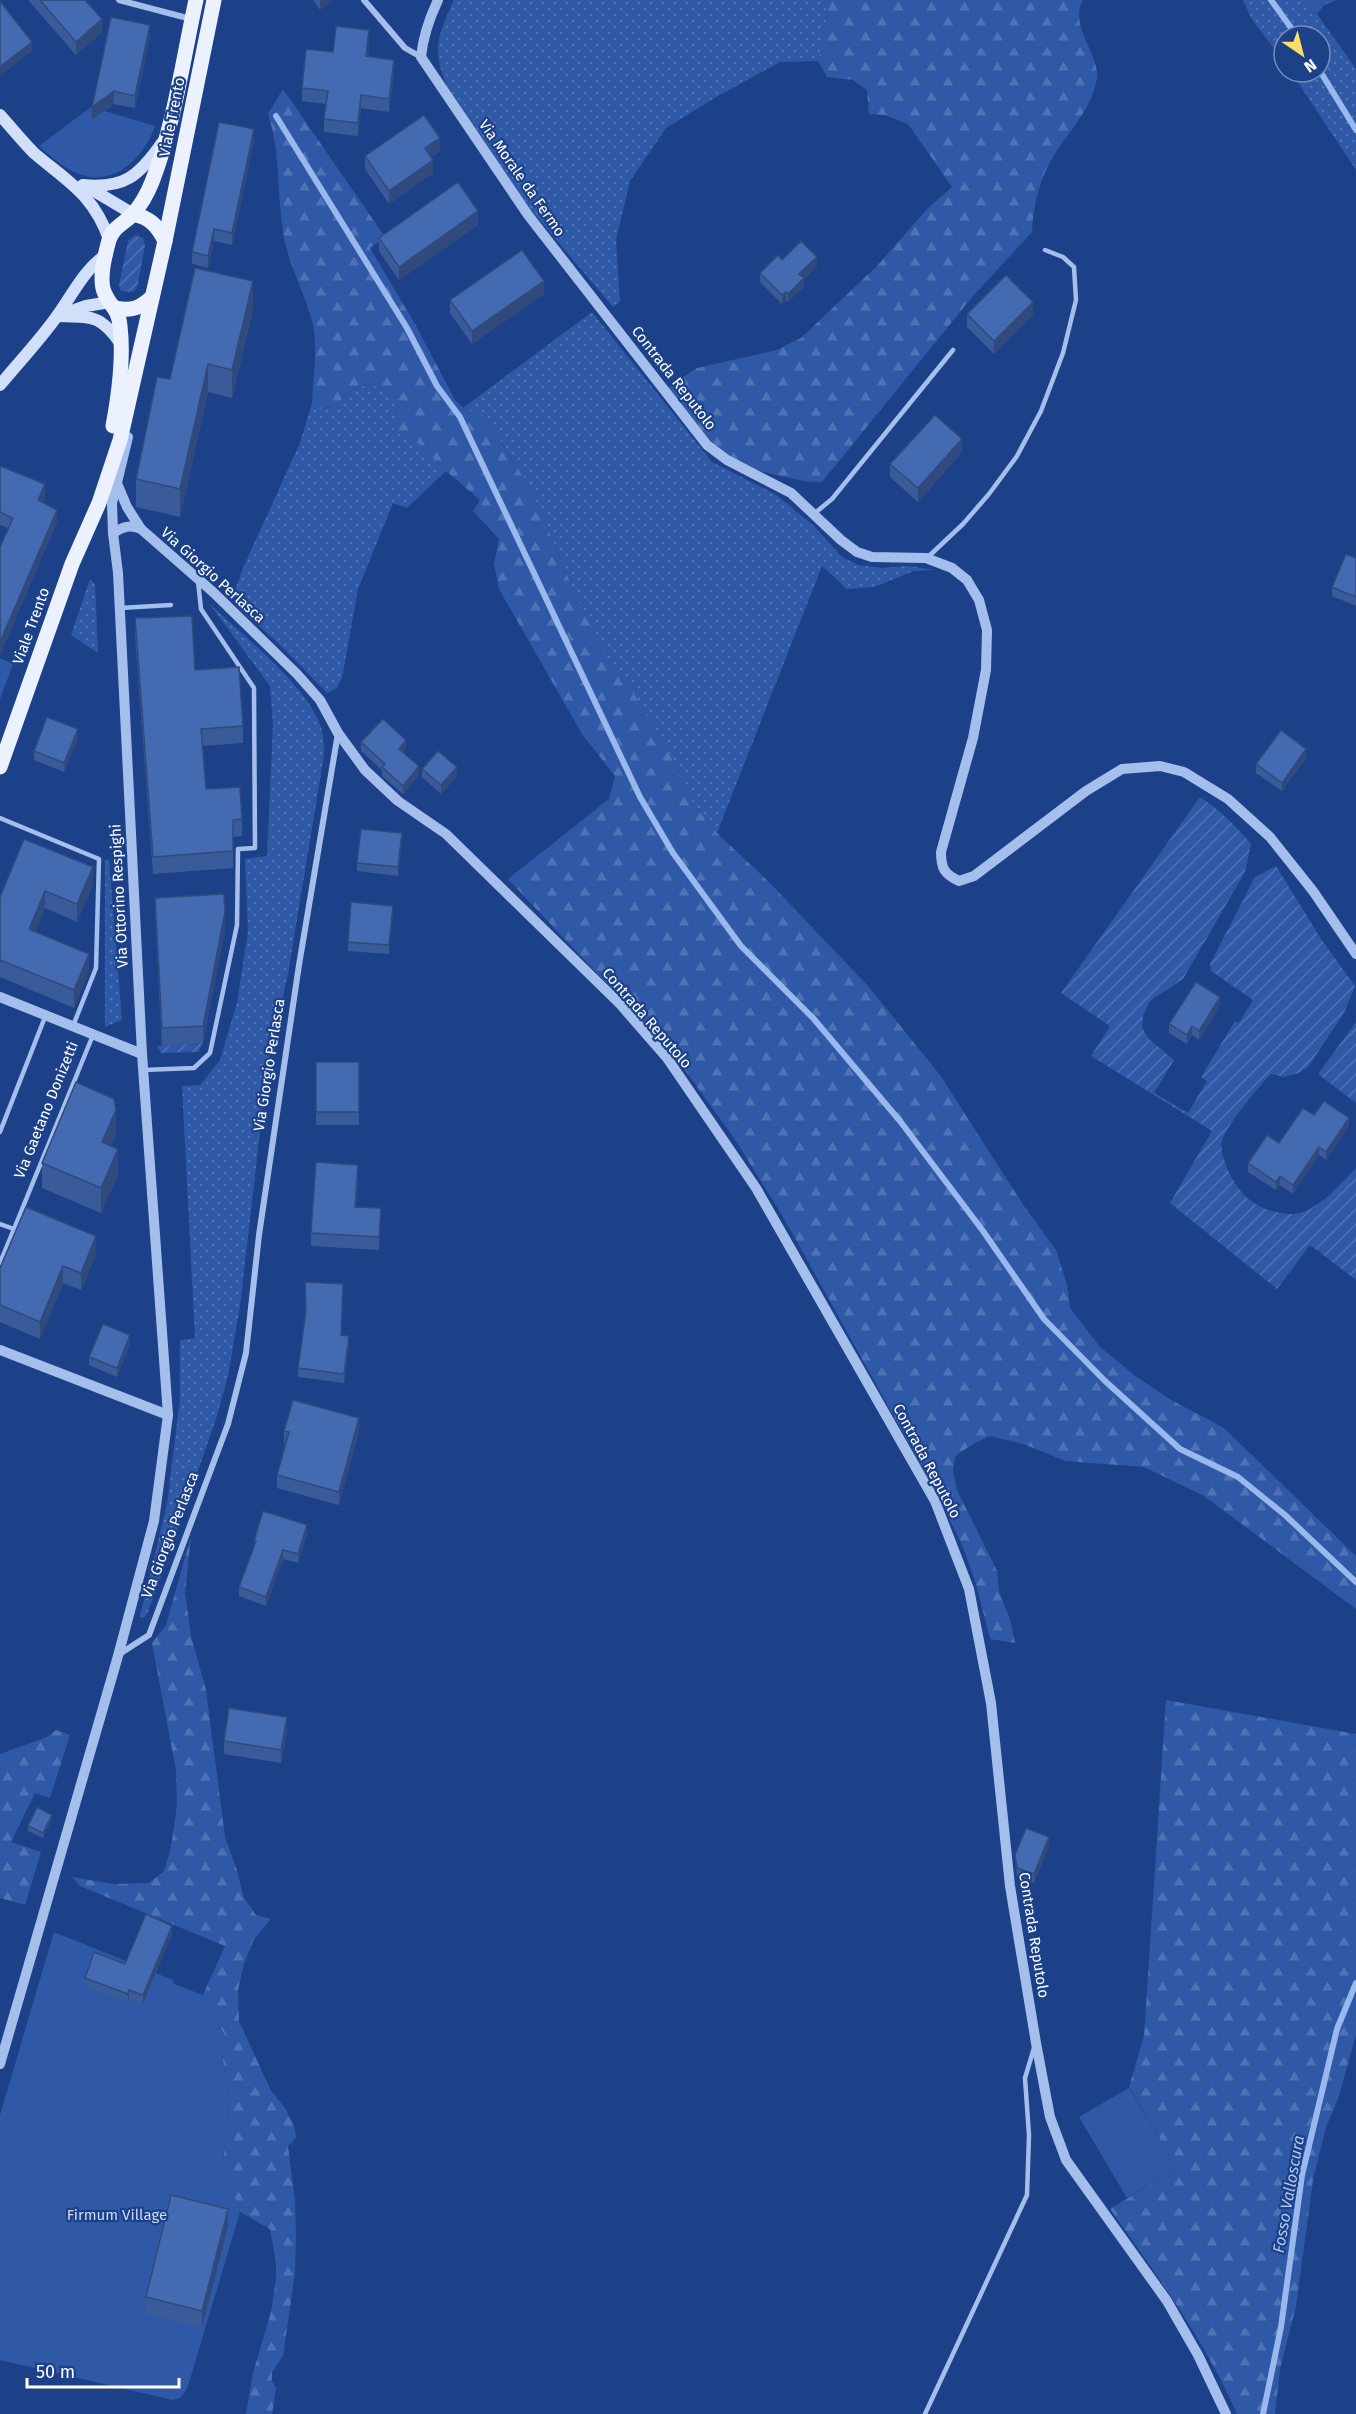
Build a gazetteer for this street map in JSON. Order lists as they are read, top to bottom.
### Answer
{
  "streets": {
    "main road": ["Viale Trento"],
    "street": [
      "Via Morale da Fermo",
      "Contrada Reputolo",
      "Via Giorgio Perlasca",
      "Via Ottorino Respighi",
      "Via Gaetano Donizetti"
    ]
  },
  "crossings": [
    ["Viale Trento", "Via Ottorino Respighi"],
    ["Via Morale da Fermo", "Contrada Reputolo"],
    ["Contrada Reputolo", "Via Giorgio Perlasca"],
    ["Via Giorgio Perlasca", "Via Ottorino Respighi"],
    ["Via Ottorino Respighi", "Via Gaetano Donizetti"]
  ],
  "water": ["Fosso Valloscura"],
  "parks": ["Firmum Village"],
  "scale_bar": "50 m",
  "north": "bottom right"
}
